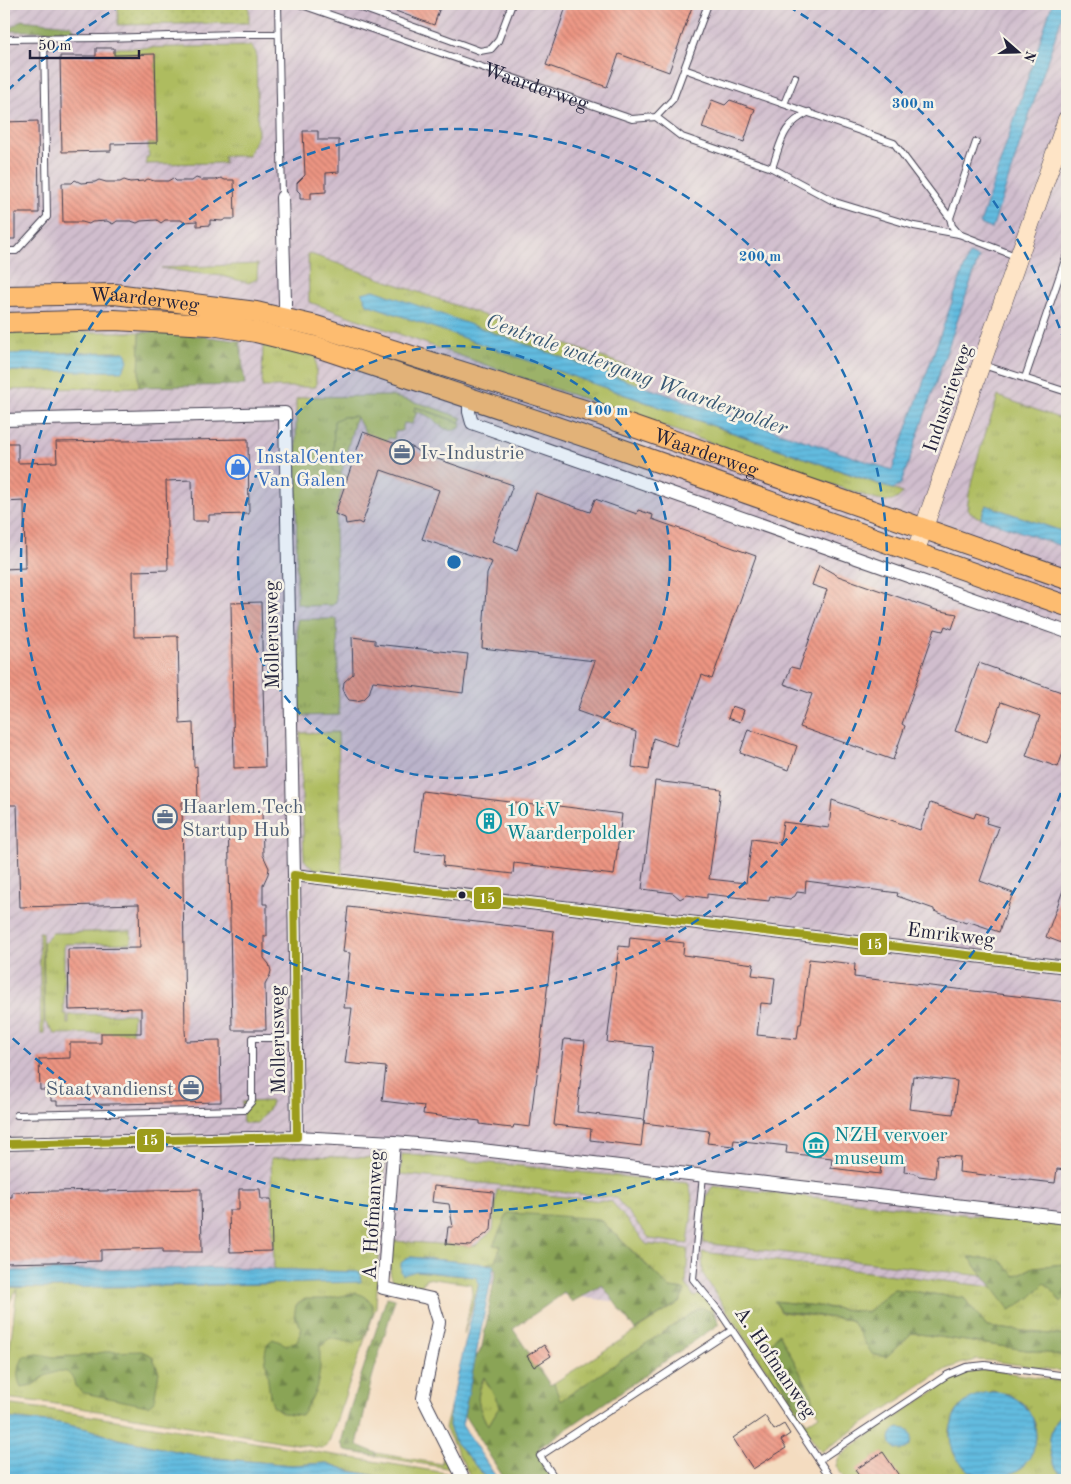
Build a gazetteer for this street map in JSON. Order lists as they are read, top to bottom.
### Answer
{
  "streets": {
    "main road": ["Waarderweg"],
    "street": [
      "Industrieweg",
      "Mollerusweg",
      "Emrikweg",
      "A. Hofmanweg"
    ]
  },
  "crossings": [
    ["Waarderweg", "Industrieweg"],
    ["Mollerusweg", "Emrikweg"],
    ["Mollerusweg", "A. Hofmanweg"]
  ],
  "water": ["Centrale watergang Waarderpolder"],
  "places": {
    "office": ["Iv-Industrie", "Haarlem.Tech Startup Hub", "Staatvandienst"],
    "shop": ["InstalCenter Van Galen"],
    "building": ["10 kV Waarderpolder"],
    "museum": ["NZH vervoer museum"]
  },
  "lines": ["transit line 15"],
  "scale_bar": "50 m",
  "north": "right",
  "rings": ["300 m", "200 m", "100 m"]
}
